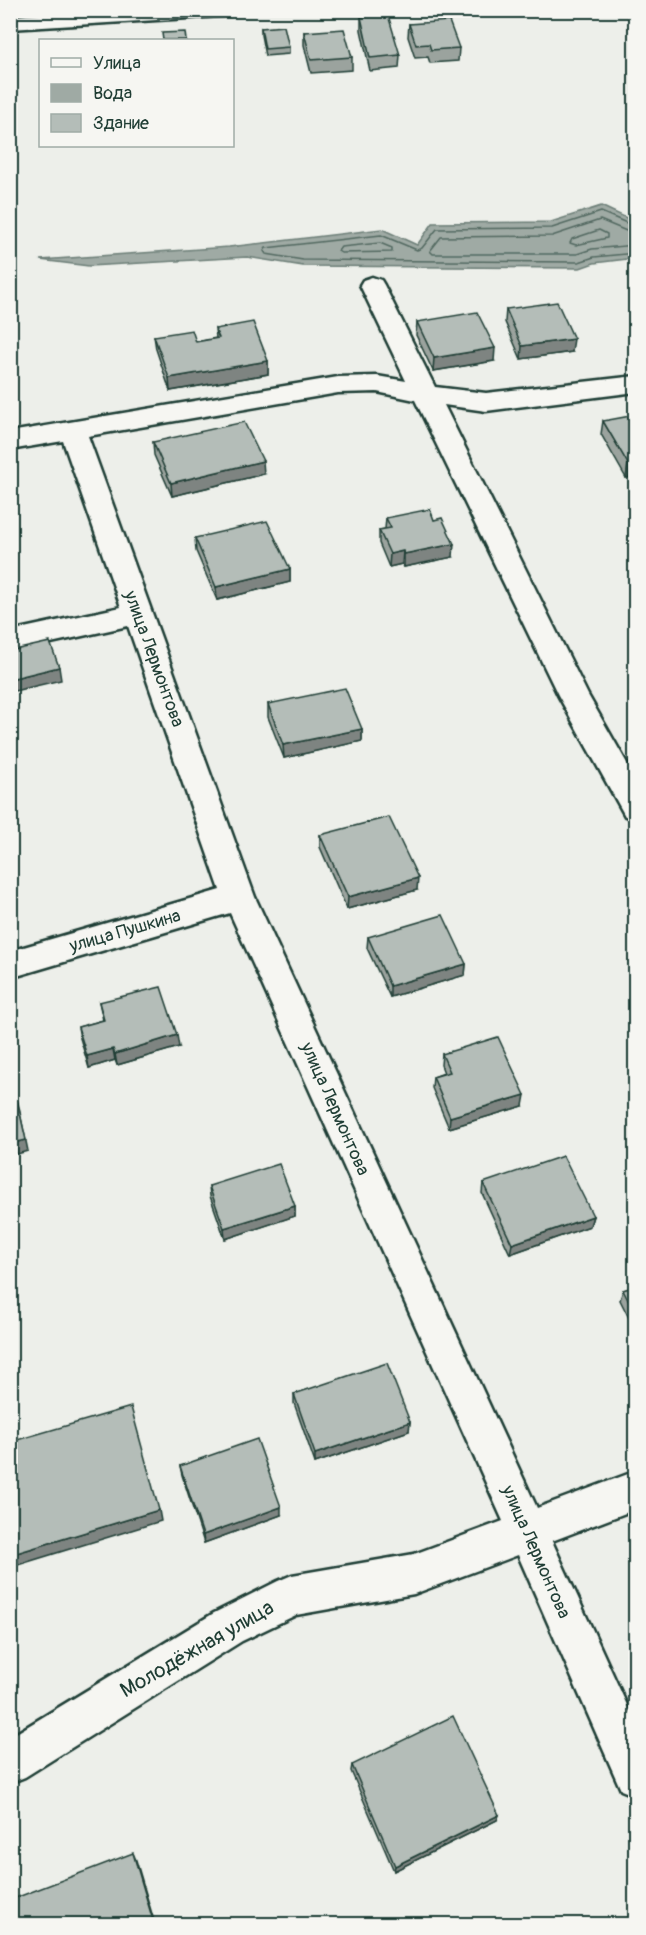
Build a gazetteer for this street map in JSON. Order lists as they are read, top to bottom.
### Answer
{
  "streets": {
    "street": ["улица Лермонтова", "улица Пушкина", "Молодёжная улица"]
  },
  "crossings": [
    ["улица Лермонтова", "улица Пушкина"],
    ["улица Лермонтова", "Молодёжная улица"]
  ],
  "legend": ["Улица", "Вода", "Здание"]
}
